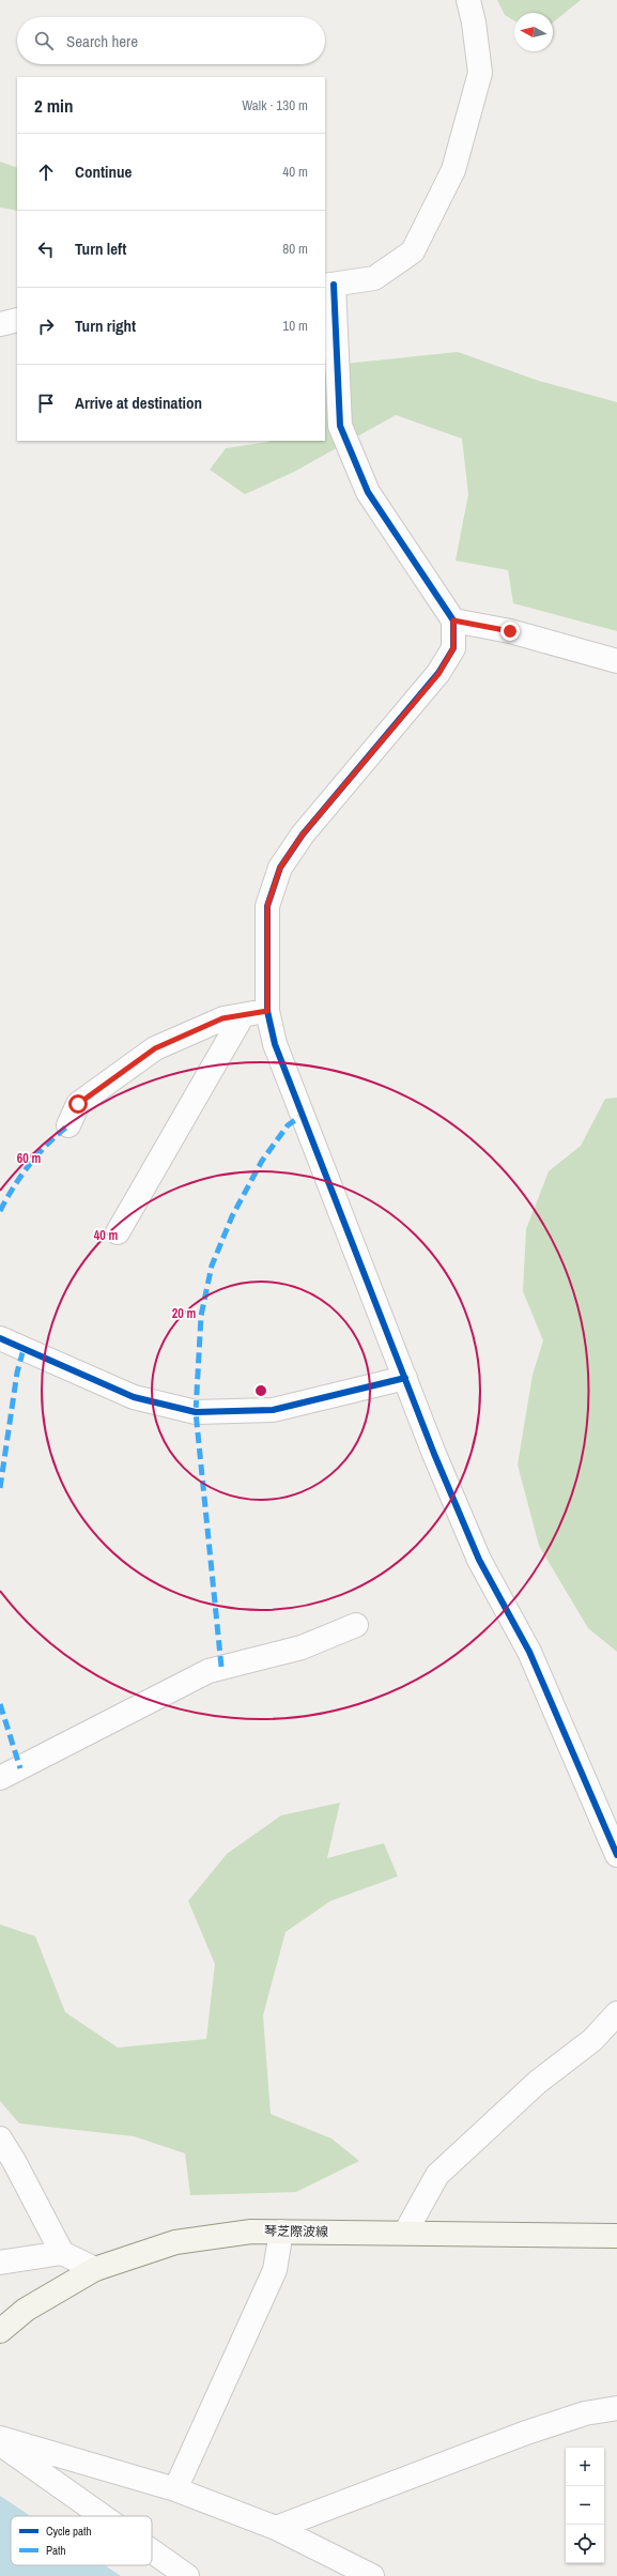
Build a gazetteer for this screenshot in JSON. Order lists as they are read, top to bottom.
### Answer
{
  "streets": {
    "main road": ["琴芝際波線"]
  },
  "legend": ["Cycle path", "Path"],
  "north": "left",
  "page": {
    "search": "Search here",
    "heading": ["2 min", "Walk · 130 m"],
    "list": [
      ["Continue", "40 m"],
      ["Turn left", "80 m"],
      ["Turn right", "10 m"],
      "Arrive at destination"
    ],
    "map_buttons": ["+", "−"]
  },
  "rings": ["60 m", "40 m", "20 m"]
}
